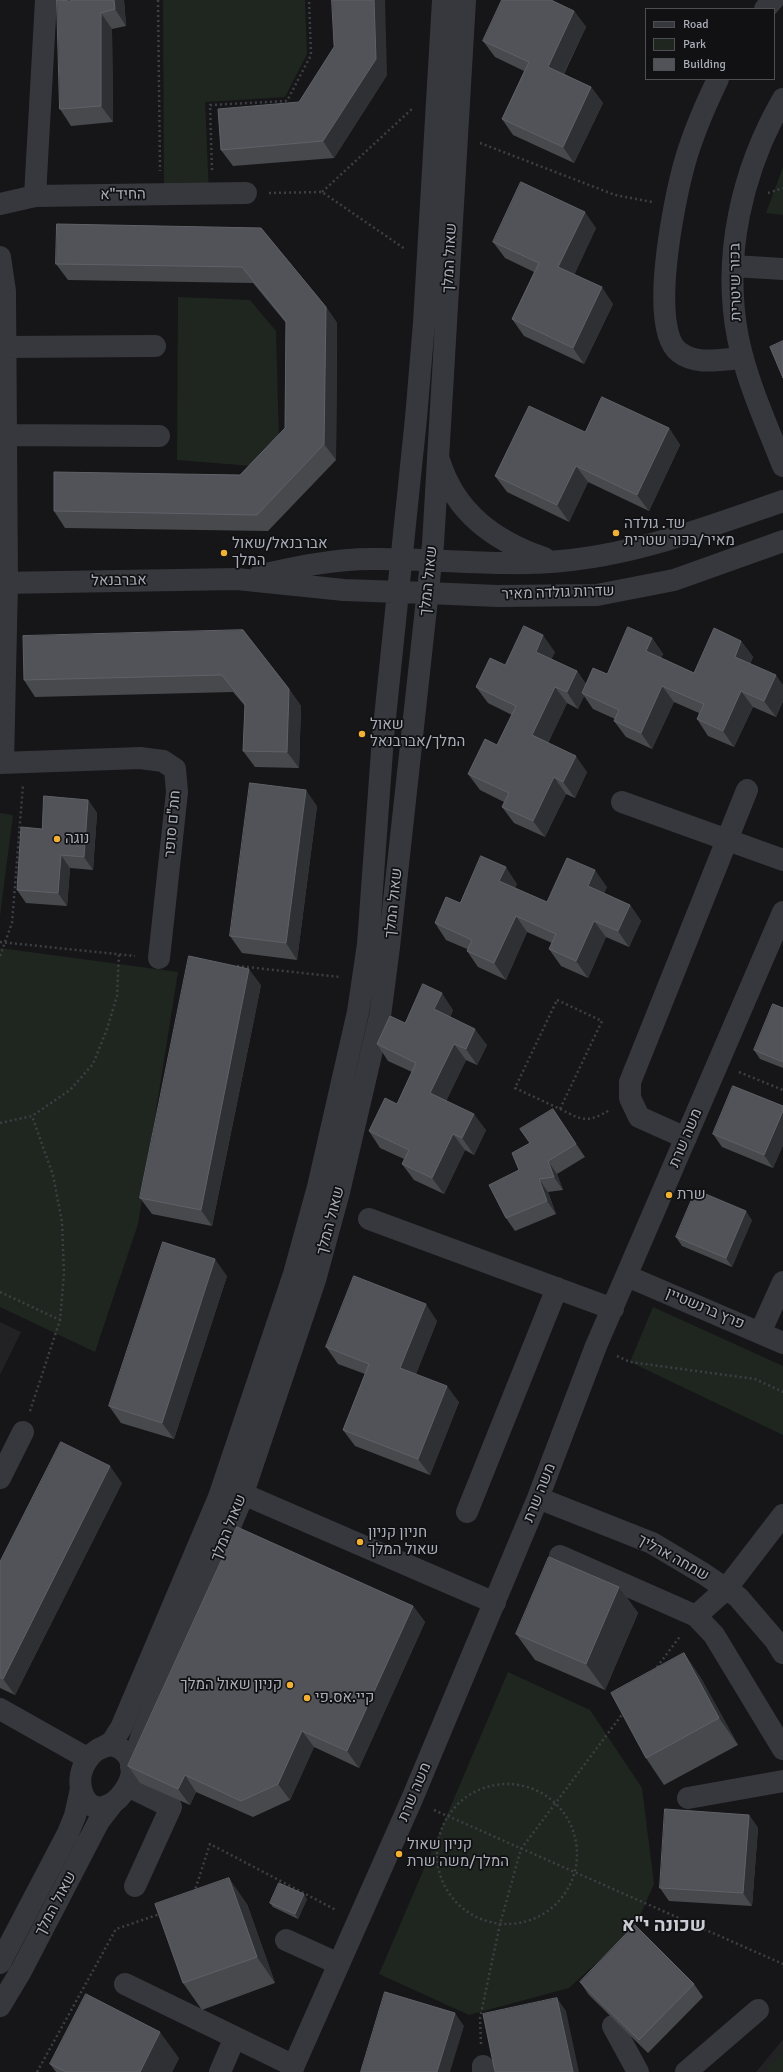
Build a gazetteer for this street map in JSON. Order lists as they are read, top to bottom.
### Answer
{
  "streets": {
    "street": [
      "החיד\"א",
      "שאול המלך",
      "בכור שיטרית",
      "אברבנאל",
      "שדרות גולדה מאיר",
      "חת\"ם סופר",
      "משה שרת",
      "פרץ ברנשטיין",
      "שמחה ארליך"
    ]
  },
  "crossings": [
    ["שאול המלך", "אברבנאל"],
    ["שאול המלך", "שדרות גולדה מאיר"],
    ["אברבנאל", "שדרות גולדה מאיר"],
    ["אברבנאל", "חת\"ם סופר"],
    ["משה שרת", "פרץ ברנשטיין"],
    ["משה שרת", "שמחה ארליך"]
  ],
  "districts": ["שכונה י\"א"],
  "places": [
    "שד. גולדה מאיר/בכור שטרית",
    "אברבנאל/שאול המלך",
    "שאול המלך/אברבנאל",
    "נוגה",
    "שרת",
    "חניון קניון שאול המלך",
    "קניון שאול המלך",
    "קיי.אס.פי",
    "קניון שאול המלך/משה שרת"
  ],
  "legend": ["Road", "Park", "Building"]
}
